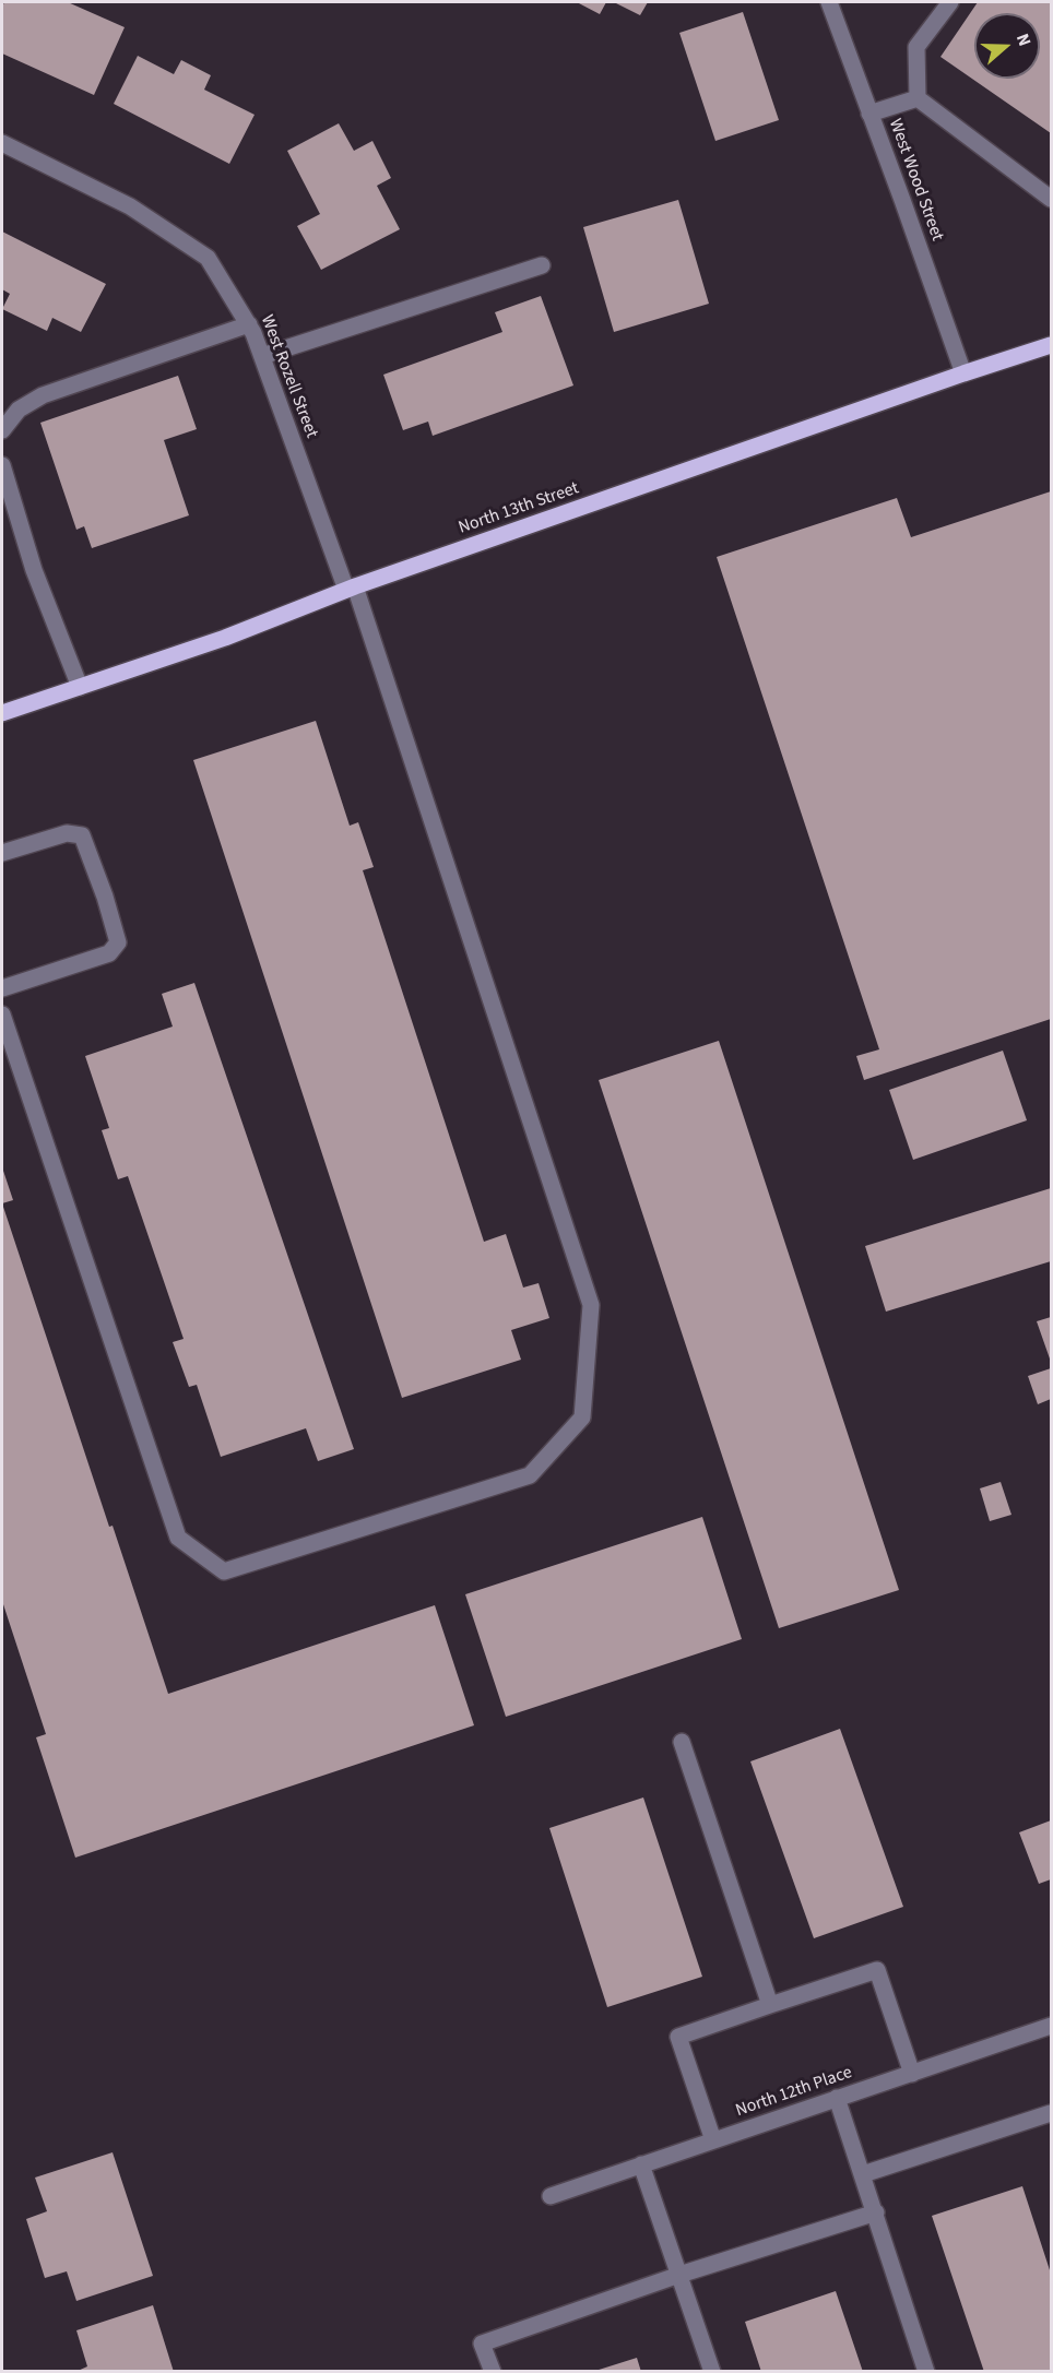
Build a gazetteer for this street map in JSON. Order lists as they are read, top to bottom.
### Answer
{
  "streets": {
    "main road": ["North 13th Street"],
    "street": ["West Wood Street", "West Rozell Street", "North 12th Place"]
  },
  "crossings": [
    ["West Wood Street", "North 13th Street"],
    ["West Rozell Street", "North 13th Street"]
  ],
  "north": "right"
}
